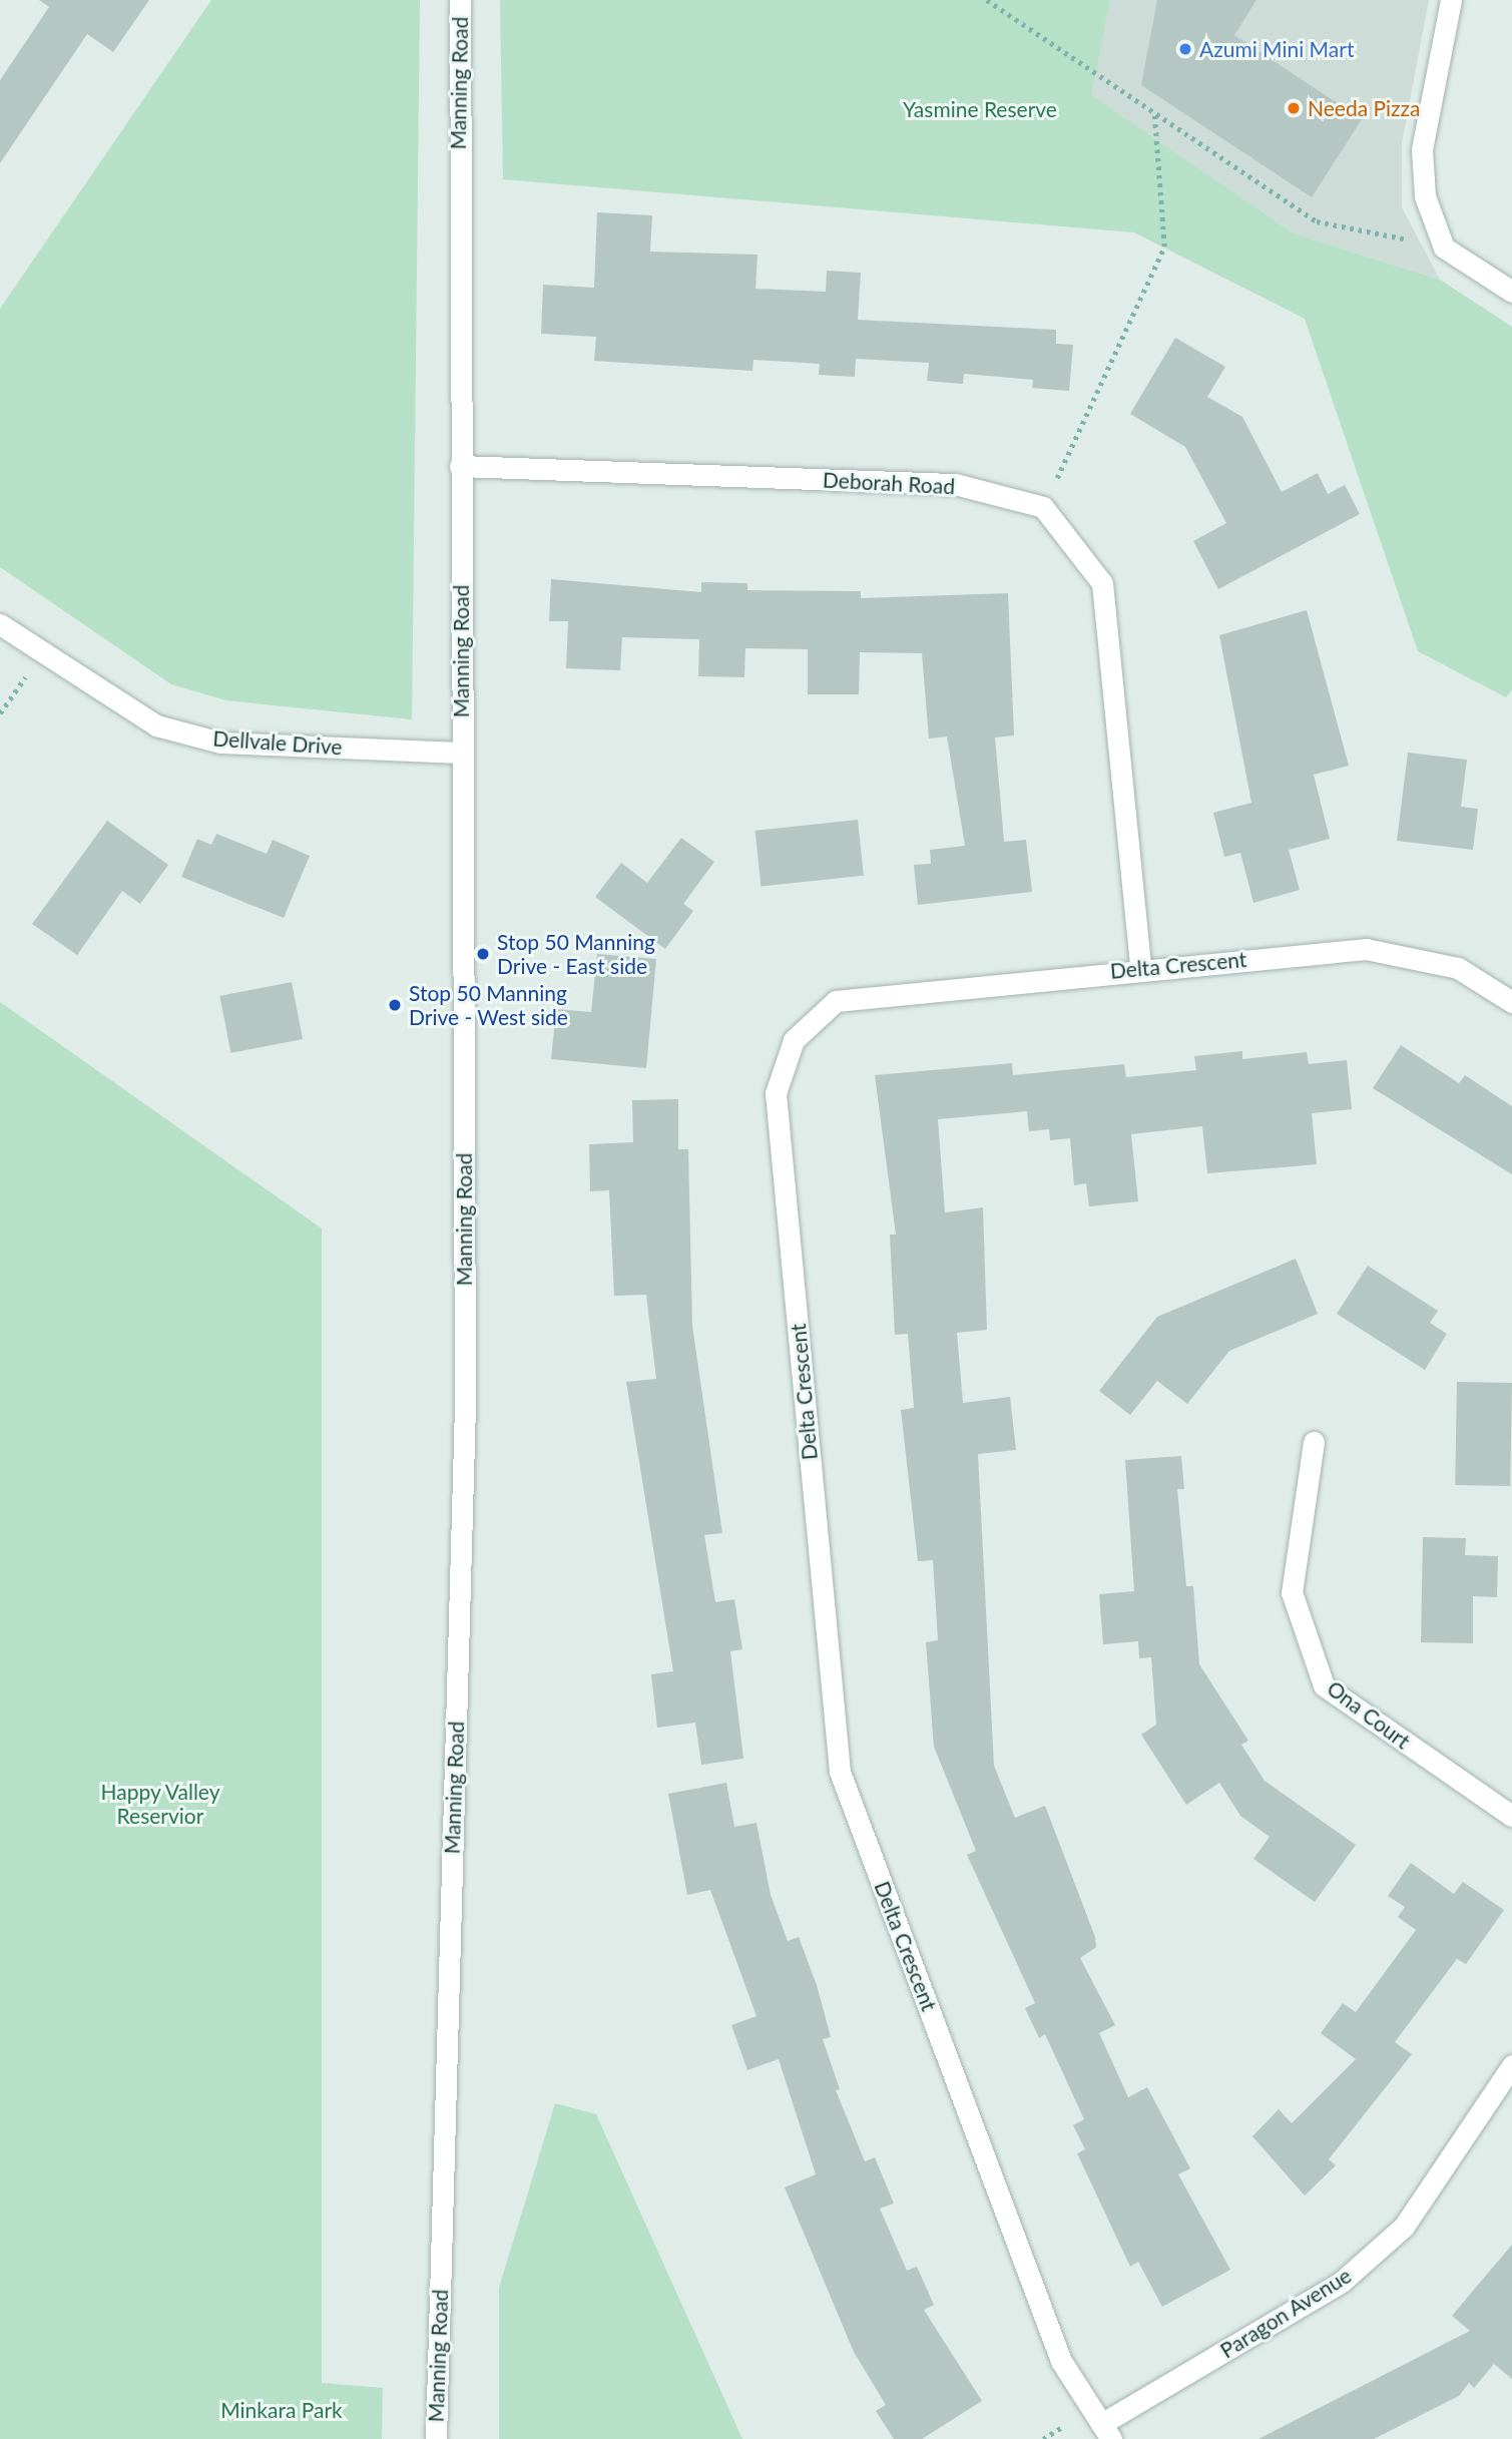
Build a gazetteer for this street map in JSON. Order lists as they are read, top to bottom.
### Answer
{
  "streets": {
    "street": [
      "Manning Road",
      "Deborah Road",
      "Dellvale Drive",
      "Delta Crescent",
      "Ona Court",
      "Paragon Avenue"
    ]
  },
  "crossings": [
    ["Manning Road", "Deborah Road"],
    ["Manning Road", "Dellvale Drive"],
    ["Delta Crescent", "Paragon Avenue"]
  ],
  "parks": ["Yasmine Reserve", "Happy Valley Reservior", "Minkara Park"],
  "places": [
    "Azumi Mini Mart",
    "Needa Pizza",
    "Stop 50 Manning Drive - East side",
    "Stop 50 Manning Drive - West side"
  ]
}
